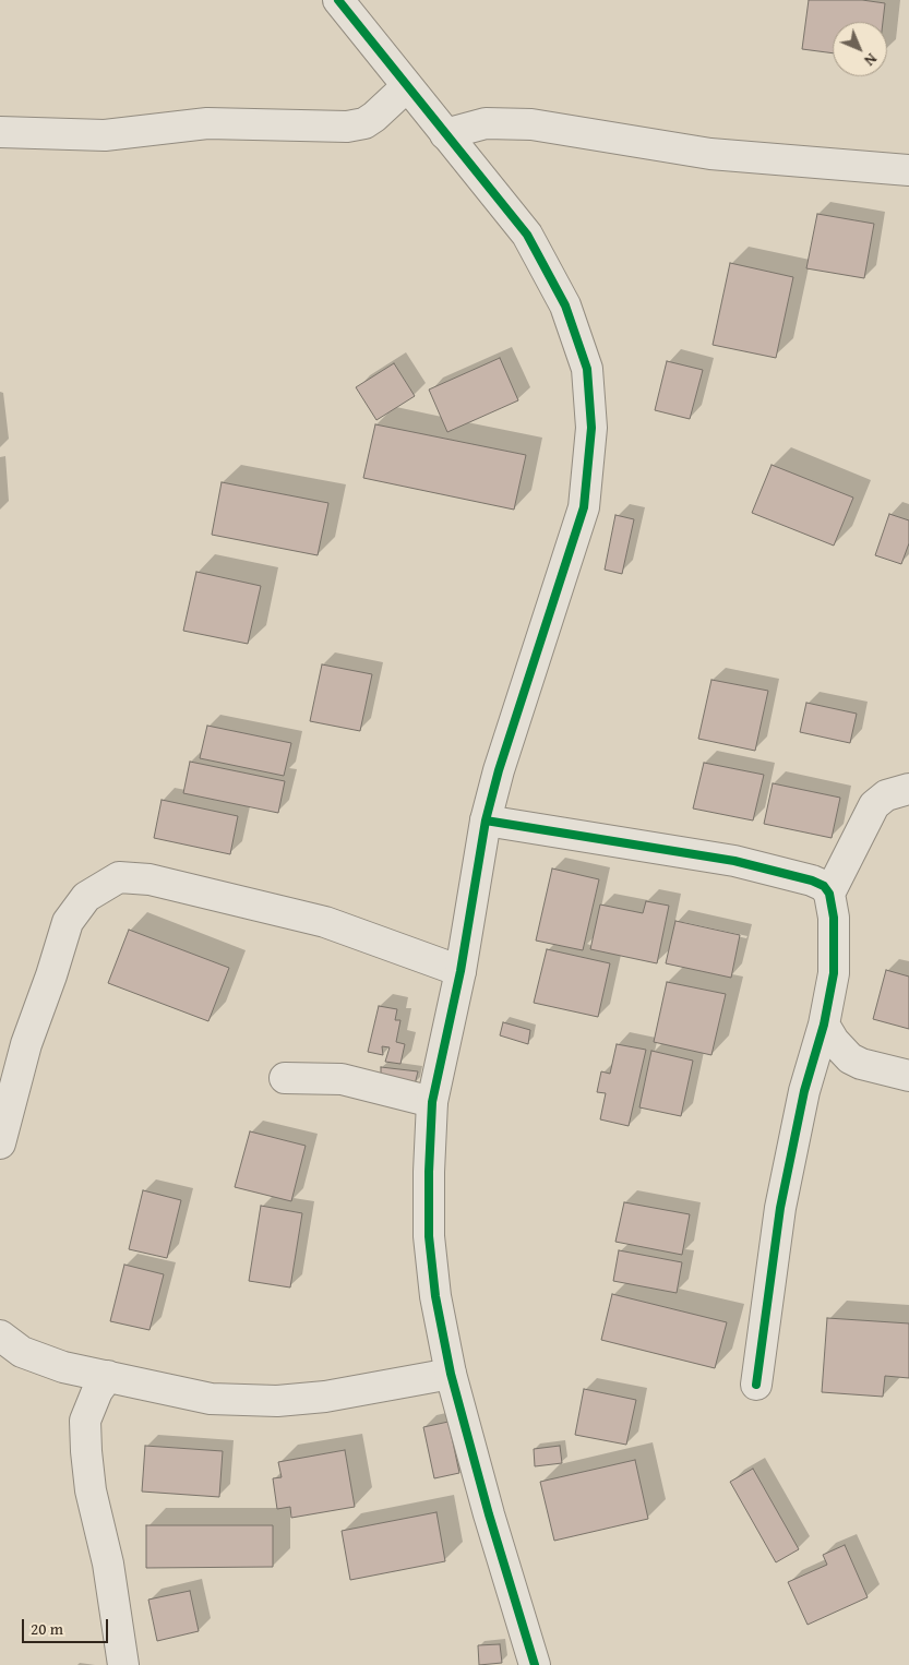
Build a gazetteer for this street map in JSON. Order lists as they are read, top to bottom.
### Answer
{
  "scale_bar": "20 m",
  "north": "bottom right"
}
